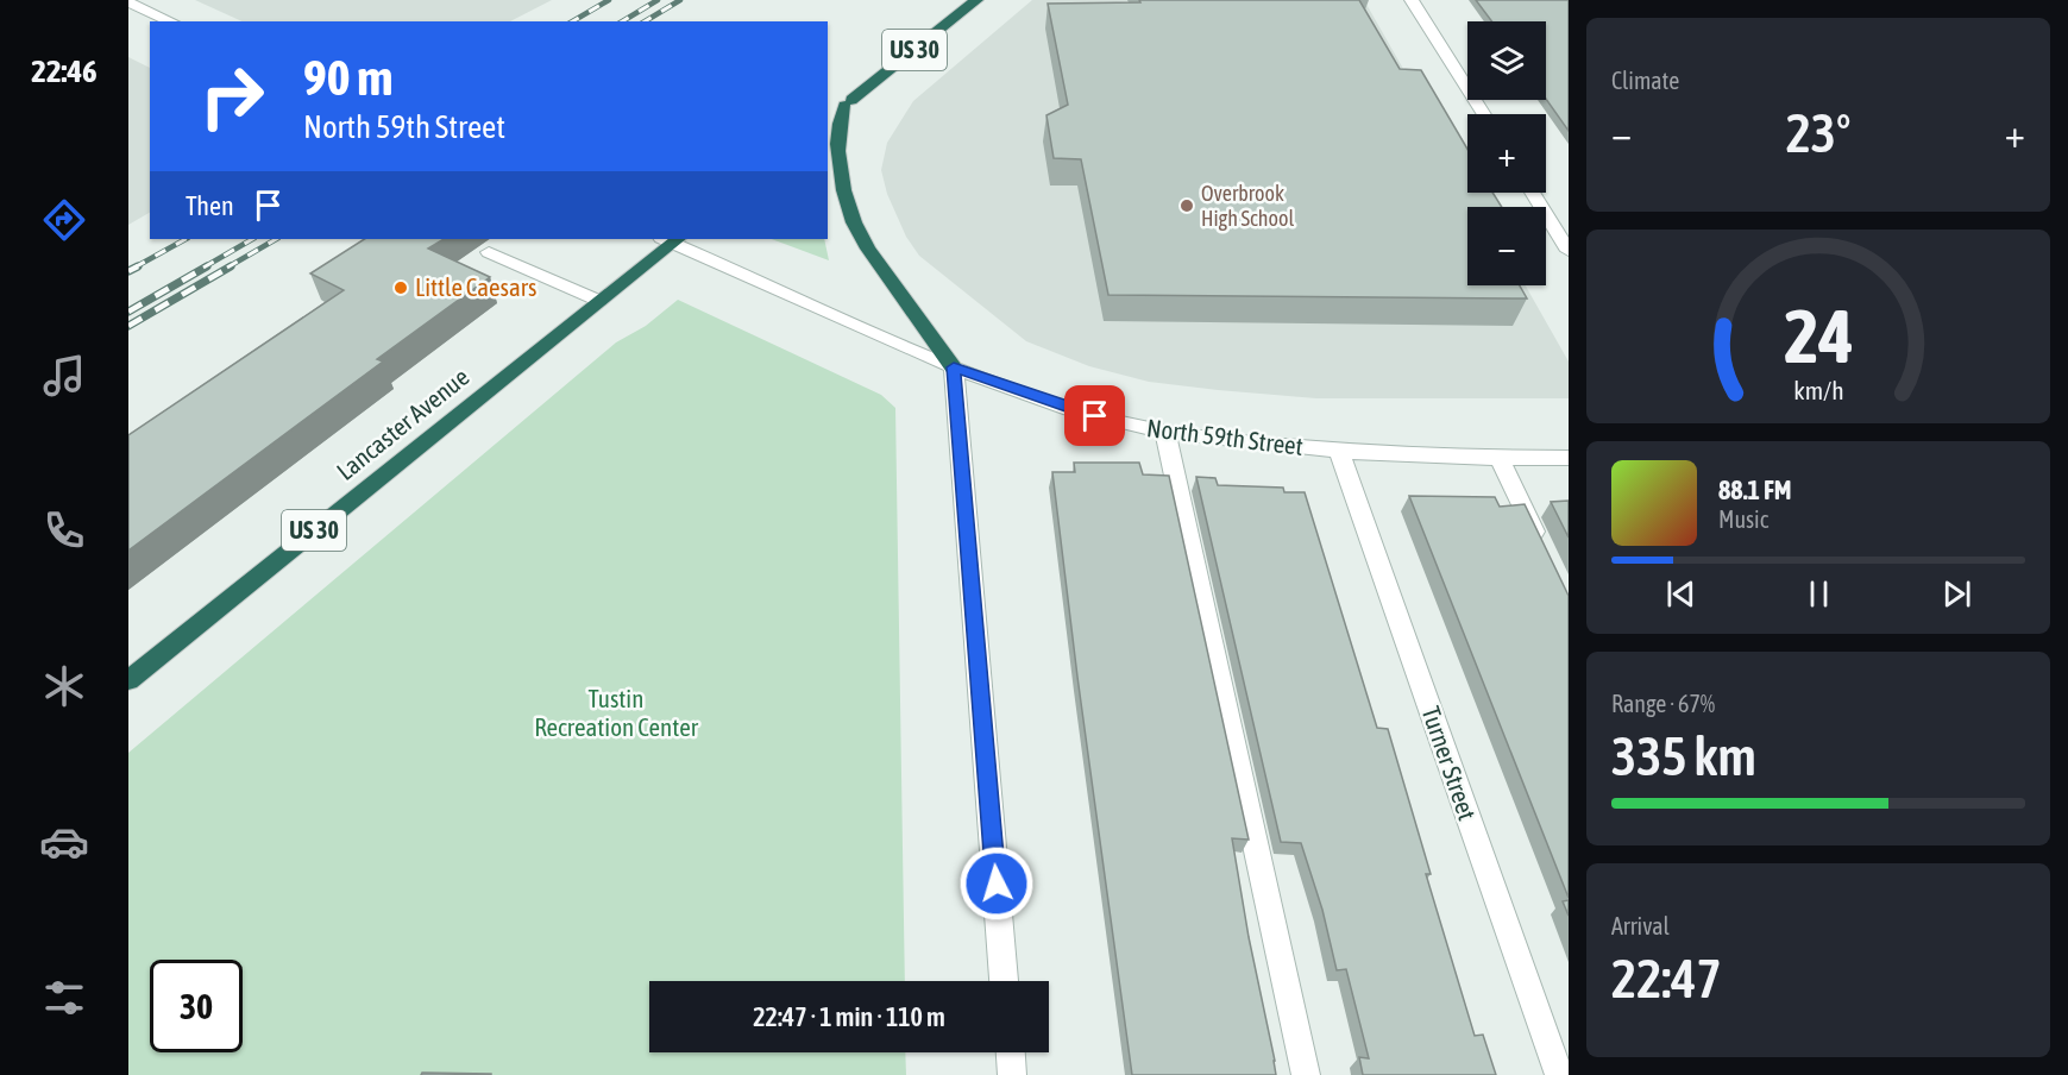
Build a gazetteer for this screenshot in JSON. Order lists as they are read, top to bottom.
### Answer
{
  "streets": {
    "highway": ["US 30", "Lancaster Avenue"],
    "street": ["North 59th Street", "Turner Street"]
  },
  "crossings": [
    ["Lancaster Avenue", "North 59th Street"],
    ["North 59th Street", "Turner Street"]
  ],
  "parks": ["Tustin Recreation Center"],
  "places": ["Overbrook High School", "Little Caesars"],
  "page": {
    "tabs": "22:46",
    "tile": [
      "Climate",
      ["Range · 67%", "335 km"],
      ["Arrival", "22:47"]
    ],
    "map_buttons": ["+", "−"],
    "turn": ["90 m", "North 59th Street"],
    "heat": ["−", "23°", "+"],
    "then": "Then",
    "song": ["88.1 FM", "Music"],
    "limit": "30",
    "trip": "22:47 · 1 min · 110 m",
    "gauge": ["24", "km/h"]
  }
}
